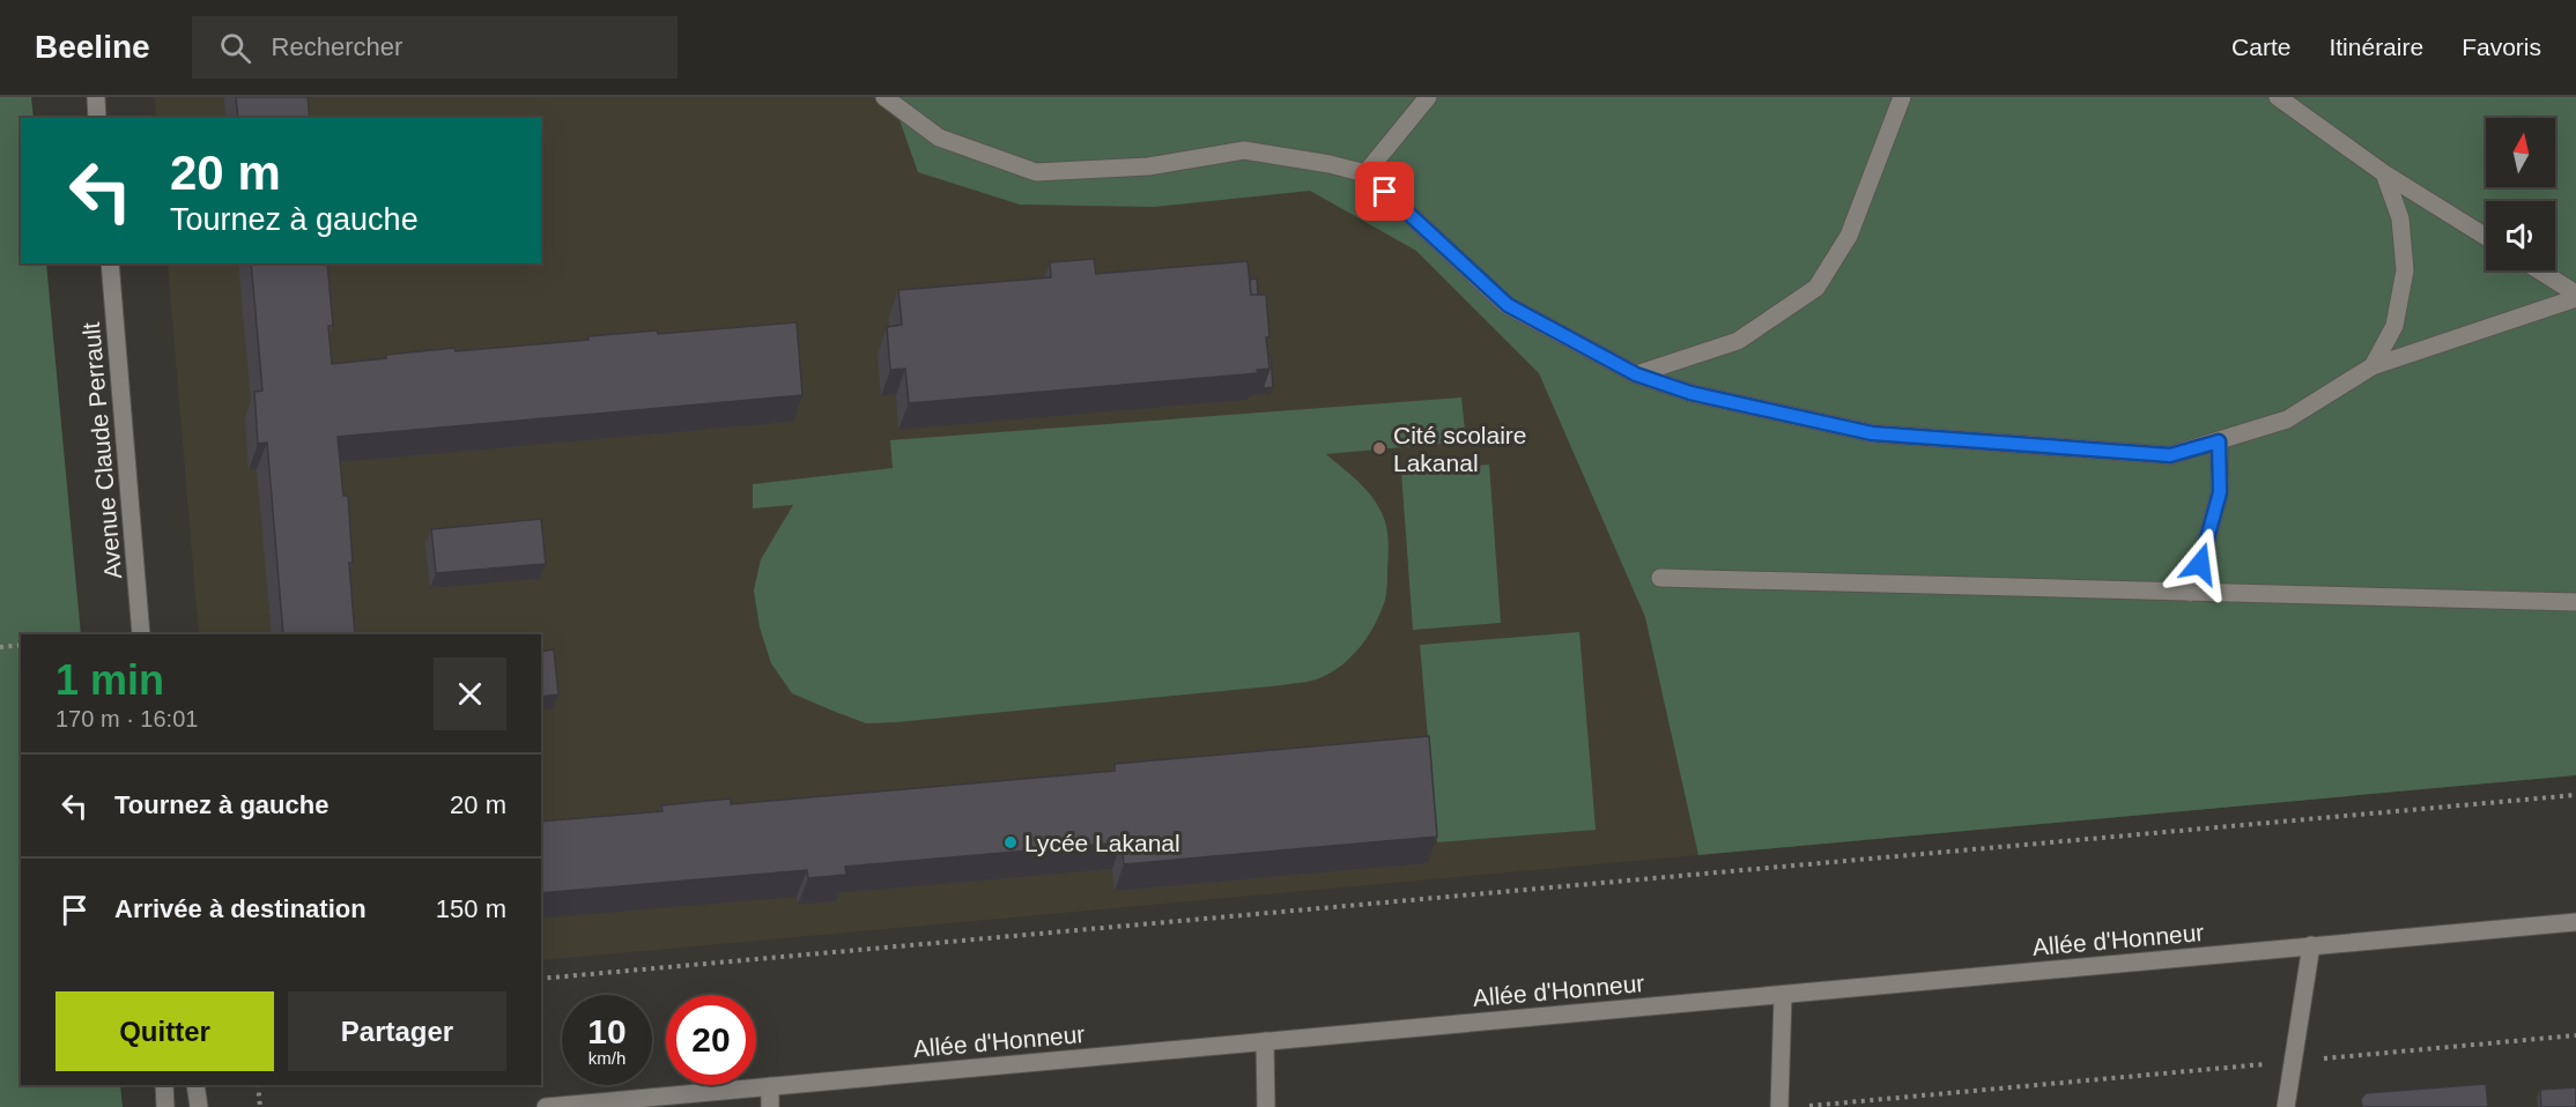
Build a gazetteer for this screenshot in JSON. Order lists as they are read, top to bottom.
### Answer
{
  "streets": {
    "main road": ["Avenue Claude Perrault", "Allée d'Honneur"]
  },
  "places": ["Cité scolaire Lakanal", "Lycée Lakanal"],
  "north": "top",
  "page": {
    "header": "Beeline",
    "search": "Rechercher",
    "nav": ["Carte", "Itinéraire", "Favoris"],
    "turn": ["20 m", "Tournez à gauche"],
    "heading": ["1 min", "170 m · 16:01"],
    "list": [
      {
        "name": "Tournez à gauche",
        "value": "20 m"
      },
      {
        "name": "Arrivée à destination",
        "value": "150 m"
      }
    ],
    "buttons": ["Quitter", "Partager"],
    "speed": "10 km/h",
    "limit": "20"
  }
}
